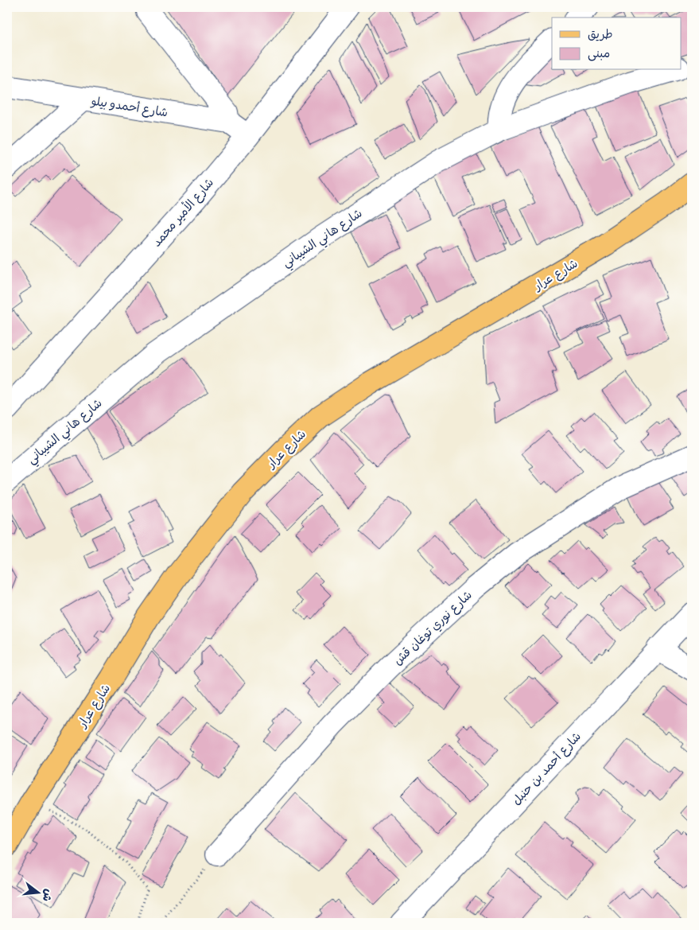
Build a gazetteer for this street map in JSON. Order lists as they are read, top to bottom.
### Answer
{
  "streets": {
    "main road": ["شارع عرار"],
    "street": [
      "شارع أحمدو بيلو",
      "شارع الأمير محمد",
      "شارع هاني الشيباني",
      "شارع نوري توغان قش",
      "شارع أحمد بن حنبل"
    ]
  },
  "crossings": [
    ["شارع أحمدو بيلو", "شارع الأمير محمد"]
  ],
  "legend": ["طريق", "مبنى"],
  "north": "right"
}
